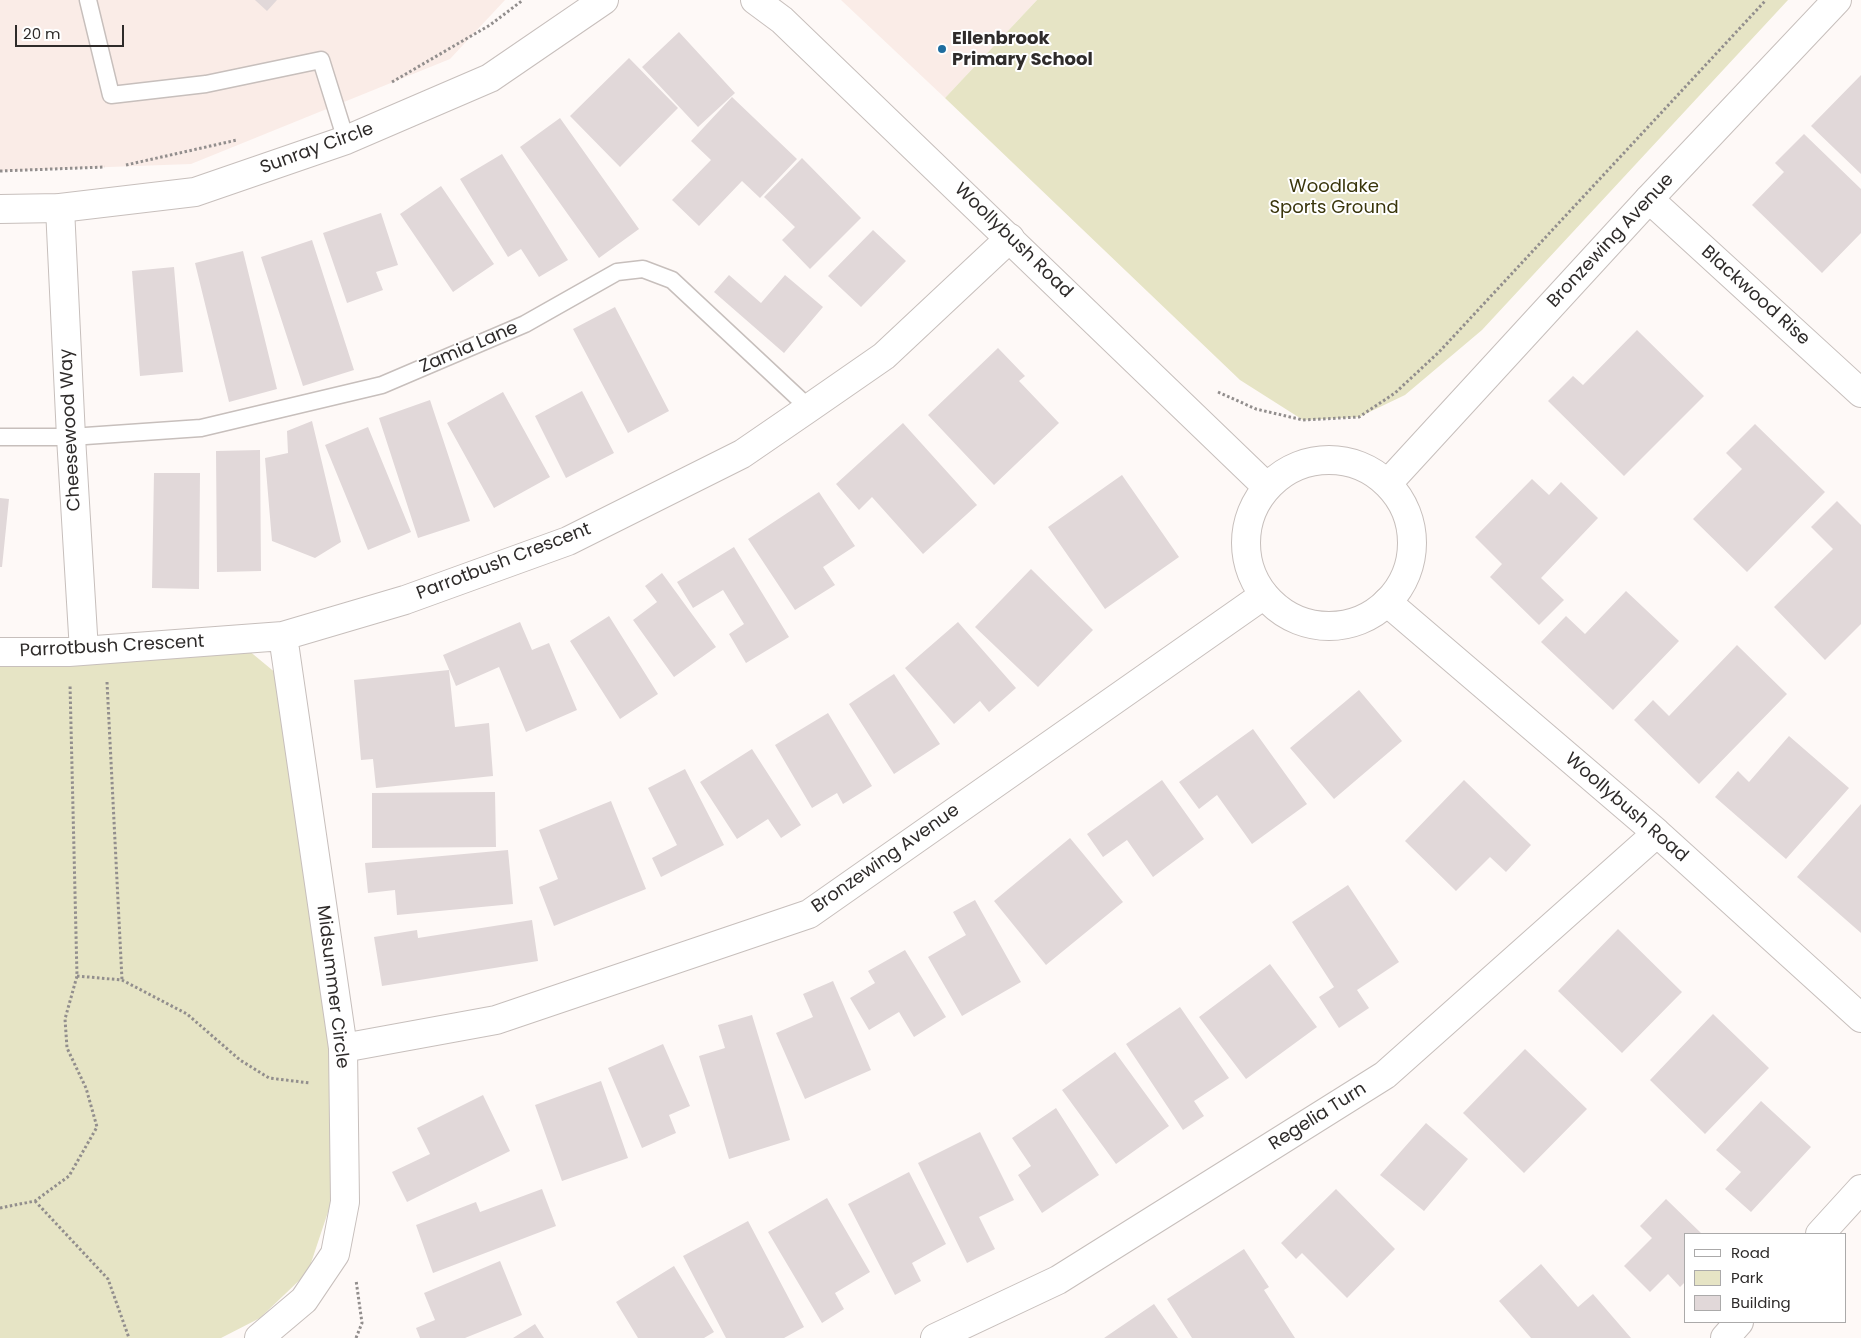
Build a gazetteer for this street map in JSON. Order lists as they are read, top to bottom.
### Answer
{
  "streets": {
    "street": [
      "Sunray Circle",
      "Woollybush Road",
      "Bronzewing Avenue",
      "Blackwood Rise",
      "Cheesewood Way",
      "Parrotbush Crescent",
      "Midsummer Circle",
      "Regelia Turn"
    ],
    "lane": ["Zamia Lane"]
  },
  "crossings": [
    ["Sunray Circle", "Cheesewood Way"],
    ["Woollybush Road", "Bronzewing Avenue"],
    ["Woollybush Road", "Parrotbush Crescent"],
    ["Woollybush Road", "Regelia Turn"],
    ["Bronzewing Avenue", "Blackwood Rise"],
    ["Bronzewing Avenue", "Midsummer Circle"],
    ["Zamia Lane", "Cheesewood Way"],
    ["Zamia Lane", "Parrotbush Crescent"],
    ["Cheesewood Way", "Parrotbush Crescent"],
    ["Parrotbush Crescent", "Midsummer Circle"]
  ],
  "parks": ["Woodlake Sports Ground"],
  "places": ["Ellenbrook Primary School"],
  "legend": ["Road", "Park", "Building"],
  "scale_bar": "20 m"
}
